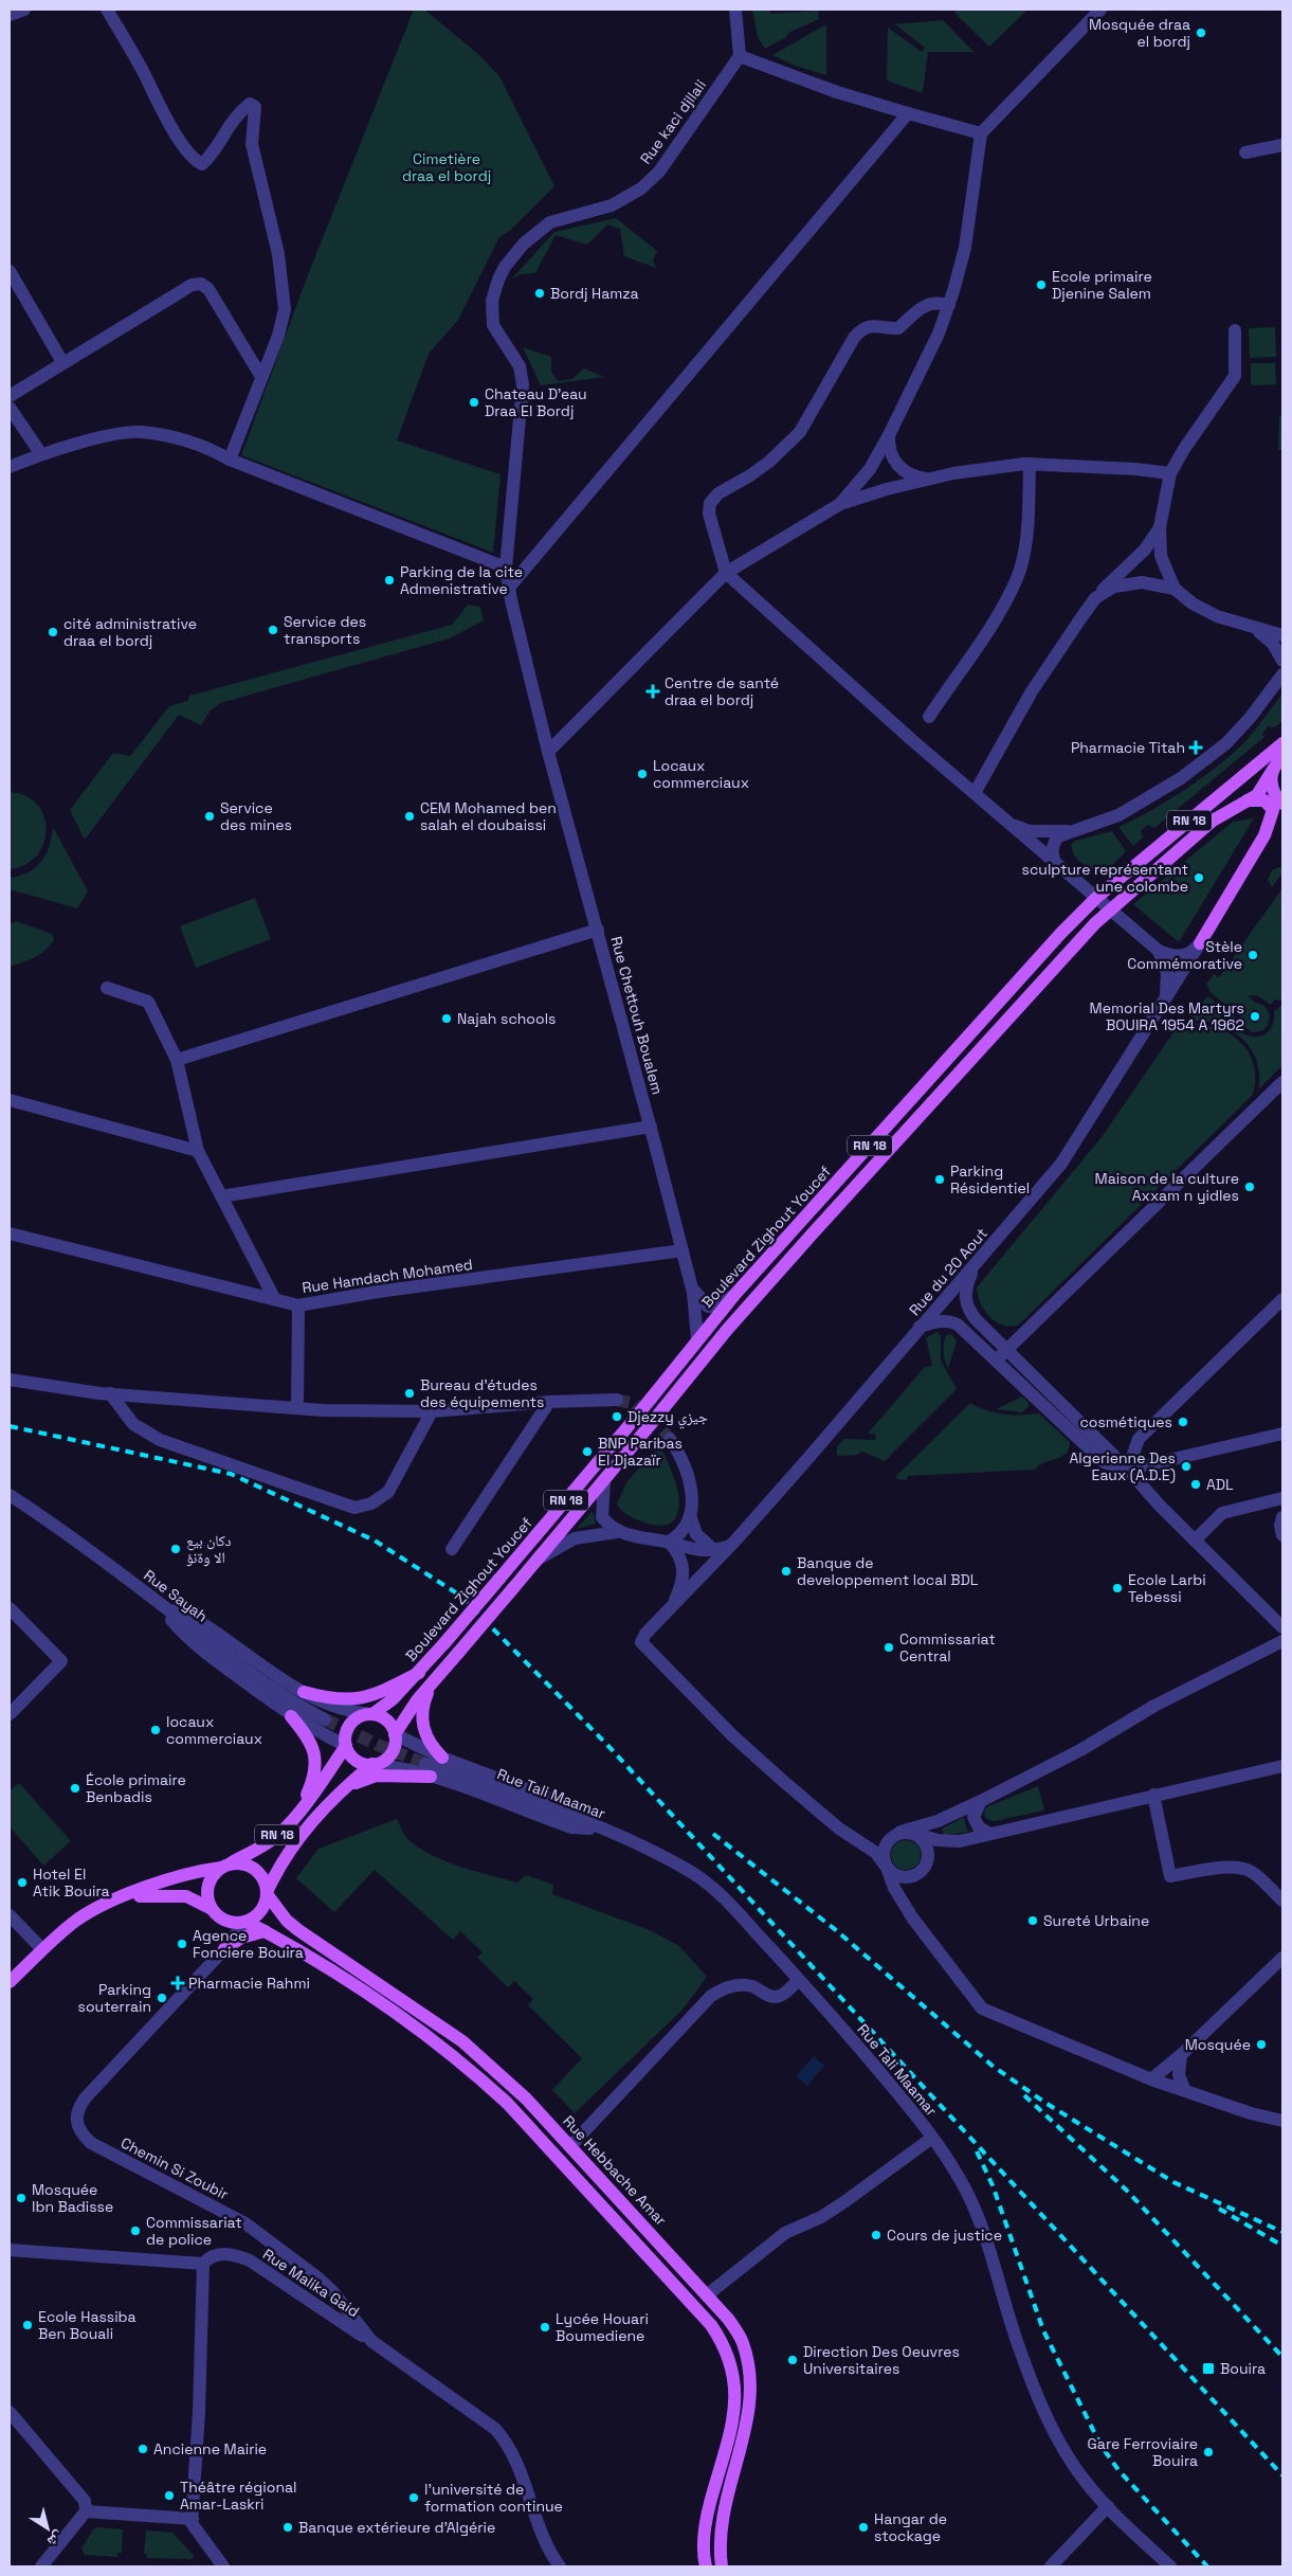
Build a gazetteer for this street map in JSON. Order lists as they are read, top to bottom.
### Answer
{
  "streets": {
    "main road": ["RN 18", "Boulevard Zighout Youcef", "Rue Hebbache Amar"],
    "street": [
      "Rue kaci djllali",
      "Rue Chettouh Boualem",
      "Rue du 20 Aout",
      "Rue Hamdach Mohamed",
      "Rue Sayah",
      "Rue Tali Maamar",
      "Chemin Si Zoubir",
      "Rue Malika Gaid"
    ]
  },
  "crossings": [
    ["Rue kaci djllali", "Rue Chettouh Boualem"],
    ["RN 18", "Boulevard Zighout Youcef"],
    ["RN 18", "Chemin Si Zoubir"],
    ["RN 18", "Rue Hebbache Amar"],
    ["Rue Chettouh Boualem", "Boulevard Zighout Youcef"],
    ["Rue Chettouh Boualem", "Rue Hamdach Mohamed"],
    ["Chemin Si Zoubir", "Rue Hebbache Amar"],
    ["Chemin Si Zoubir", "Rue Malika Gaid"]
  ],
  "parks": ["Cimetière draa el bordj"],
  "places": {
    "other": [
      "Mosquée draa el bordj",
      "Ecole primaire Djenine Salem",
      "Bordj Hamza",
      "Chateau D'eau Draa El Bordj",
      "Parking de la cite Admenistrative",
      "Service des transports",
      "cité administrative draa el bordj",
      "Locaux commerciaux",
      "Service des mines",
      "CEM Mohamed ben salah el doubaissi",
      "sculpture représentant une colombe",
      "Stèle Commémorative",
      "Memorial Des Martyrs BOUIRA 1954 A 1962",
      "Najah schools",
      "Parking Résidentiel",
      "Maison de la culture Axxam n yidles",
      "Bureau d'études des équipements",
      "Djezzy جيزي",
      "cosmétiques",
      "BNP Paribas El Djazaïr",
      "Algerienne Des Eaux (A.D.E)",
      "ADL",
      "دكان بيع الا وةنؤ",
      "Banque de developpement local BDL",
      "Ecole Larbi Tebessi",
      "Commissariat Central",
      "locaux commerciaux",
      "École primaire Benbadis",
      "Hotel El Atik Bouira",
      "Sureté Urbaine",
      "Agence Fonciere Bouira",
      "Parking souterrain",
      "Mosquée",
      "Mosquée Ibn Badisse",
      "Commissariat de police",
      "Cours de justice",
      "Ecole Hassiba Ben Bouali",
      "Lycée Houari Boumediene",
      "Direction Des Oeuvres Universitaires",
      "Ancienne Mairie",
      "Gare Ferroviaire Bouira",
      "Théâtre régional Amar-Laskri",
      "l'université de formation continue",
      "Banque extérieure d'Algérie",
      "Hangar de stockage"
    ],
    "health": ["Centre de santé draa el bordj", "Pharmacie Titah", "Pharmacie Rahmi"],
    "transit": ["Bouira"]
  },
  "north": "bottom right"
}
